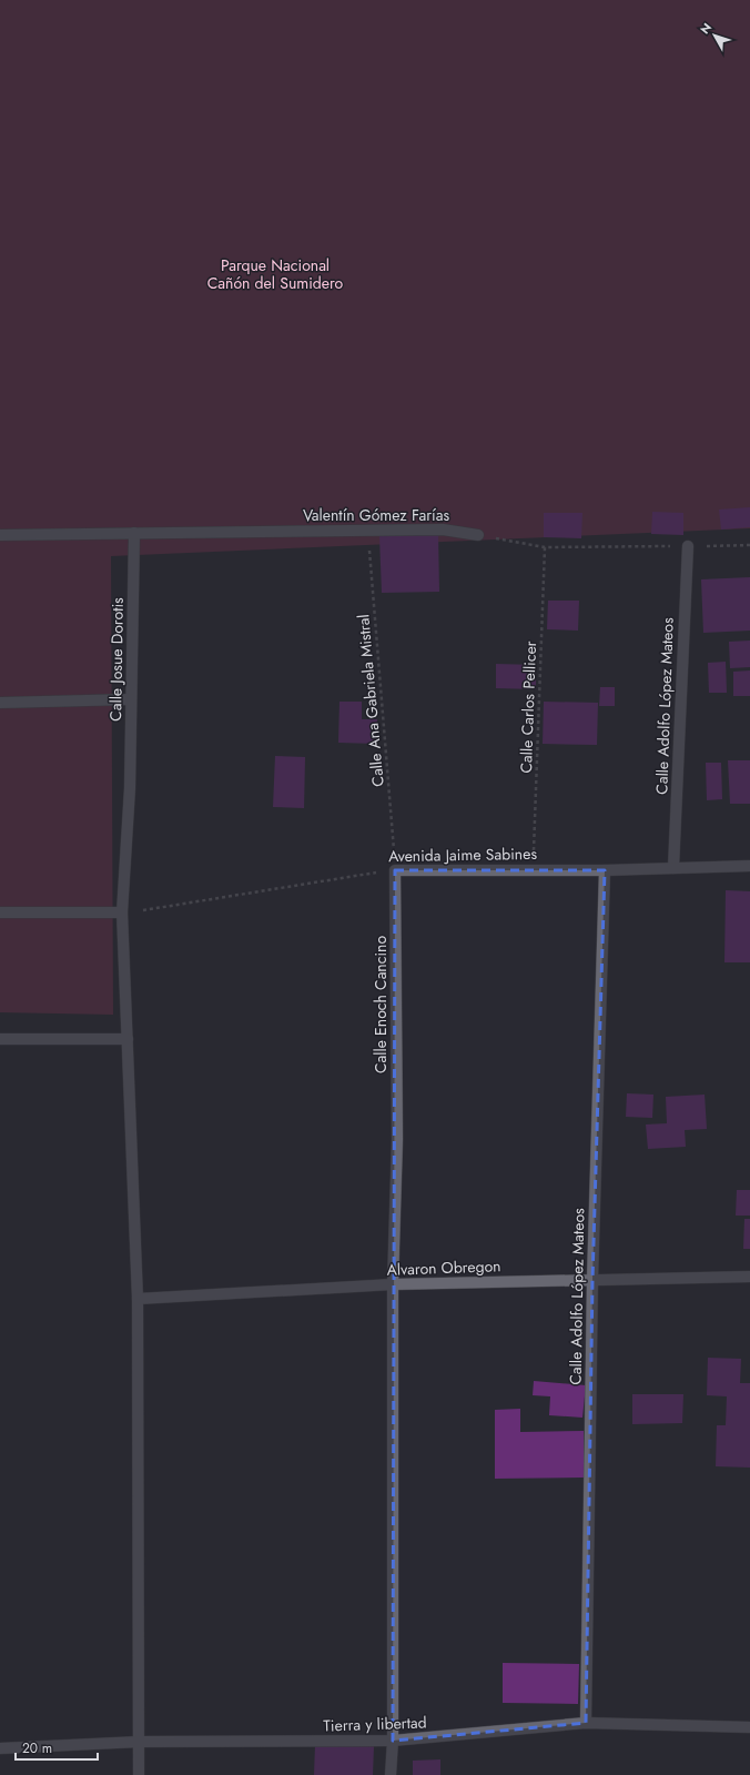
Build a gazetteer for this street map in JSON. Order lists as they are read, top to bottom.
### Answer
{
  "streets": {
    "street": [
      "Valentín Gómez Farías",
      "Calle Josue Dorotis",
      "Calle Adolfo López Mateos",
      "Avenida Jaime Sabines",
      "Calle Enoch Cancino",
      "Alvaron Obregon",
      "Tierra y libertad"
    ],
    "path": ["Calle Ana Gabriela Mistral", "Calle Carlos Pellicer"]
  },
  "crossings": [
    ["Valentín Gómez Farías", "Calle Josue Dorotis"],
    ["Valentín Gómez Farías", "Calle Ana Gabriela Mistral"],
    ["Calle Josue Dorotis", "Avenida Jaime Sabines"],
    ["Calle Josue Dorotis", "Alvaron Obregon"],
    ["Calle Josue Dorotis", "Tierra y libertad"],
    ["Calle Ana Gabriela Mistral", "Avenida Jaime Sabines"],
    ["Calle Ana Gabriela Mistral", "Calle Enoch Cancino"],
    ["Calle Adolfo López Mateos", "Avenida Jaime Sabines"],
    ["Calle Adolfo López Mateos", "Alvaron Obregon"],
    ["Calle Adolfo López Mateos", "Tierra y libertad"],
    ["Calle Carlos Pellicer", "Avenida Jaime Sabines"],
    ["Avenida Jaime Sabines", "Calle Enoch Cancino"],
    ["Calle Enoch Cancino", "Alvaron Obregon"],
    ["Calle Enoch Cancino", "Tierra y libertad"]
  ],
  "parks": ["Parque Nacional Cañón del Sumidero"],
  "scale_bar": "20 m",
  "north": "top left"
}
